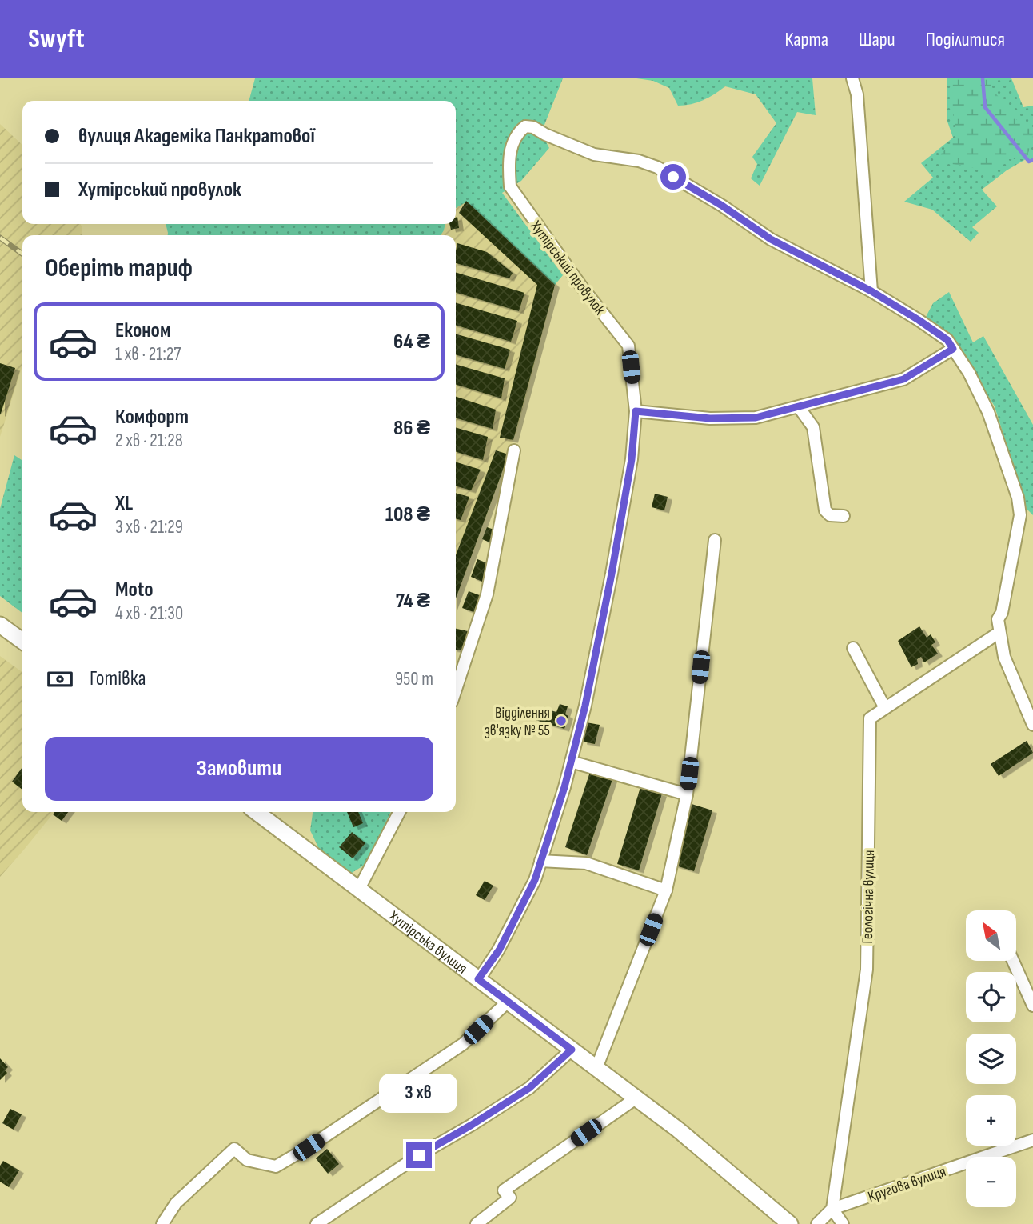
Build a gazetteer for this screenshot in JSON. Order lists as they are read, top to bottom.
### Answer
{
  "streets": {
    "main road": ["Хутірська вулиця"],
    "street": ["Хутірський провулок", "Геологічна вулиця", "Кругова вулиця"]
  },
  "crossings": [
    ["Хутірський провулок", "Хутірська вулиця"],
    ["Геологічна вулиця", "Кругова вулиця"]
  ],
  "places": ["Відділення зв'язку № 55"],
  "north": "top left",
  "page": {
    "header": "Swyft",
    "nav": ["Карта", "Шари", "Поділитися"],
    "banner": ["вулиця Академіка Панкратової", "Хутірський провулок"],
    "heading": "Оберіть тариф",
    "list": [
      {
        "name": "Економ",
        "note": "1 хв · 21:27",
        "value": "64 ₴"
      },
      {
        "name": "Комфорт",
        "note": "2 хв · 21:28",
        "value": "86 ₴"
      },
      {
        "name": "XL",
        "note": "3 хв · 21:29",
        "value": "108 ₴"
      },
      {
        "name": "Moto",
        "note": "4 хв · 21:30",
        "value": "74 ₴"
      }
    ],
    "pay": ["Готівка", "950 m"],
    "buttons": "Замовити",
    "map_buttons": ["+", "−"],
    "bubble": "3 хв"
  }
}
